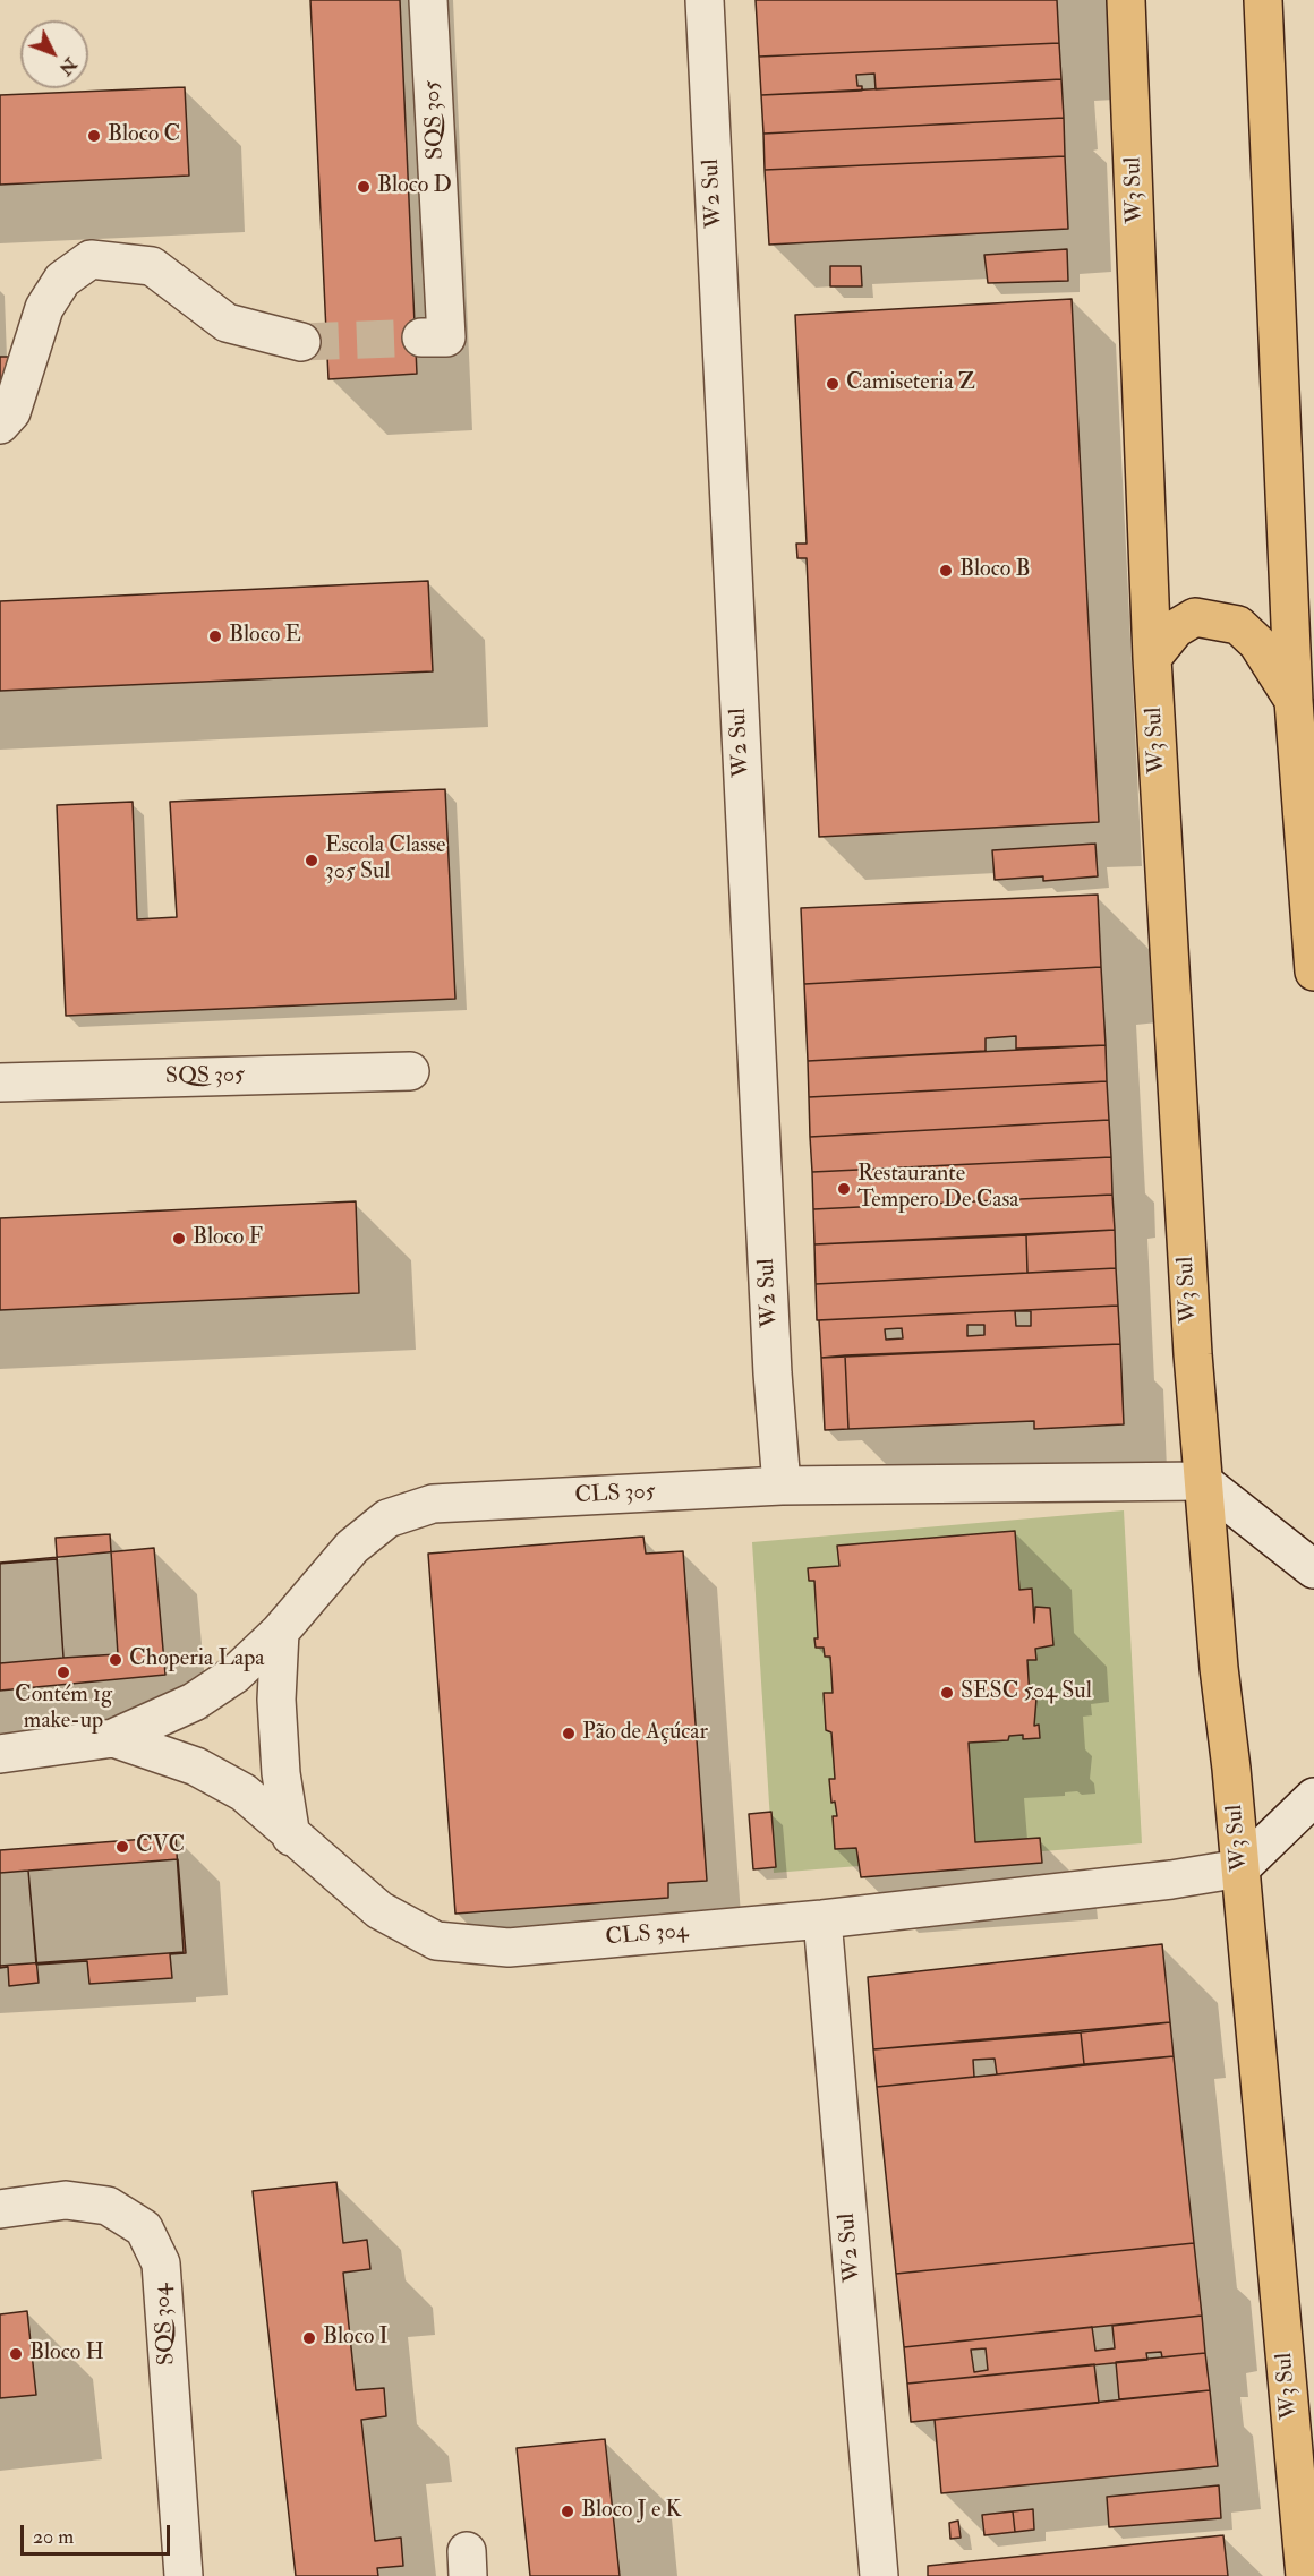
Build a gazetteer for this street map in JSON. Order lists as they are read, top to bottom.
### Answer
{
  "streets": {
    "main road": ["W3 Sul"],
    "street": [
      "SQS 305",
      "W2 Sul",
      "CLS 305",
      "CLS 304",
      "SQS 304"
    ]
  },
  "crossings": [
    ["W3 Sul", "CLS 305"],
    ["W3 Sul", "CLS 304"],
    ["W2 Sul", "CLS 305"],
    ["W2 Sul", "CLS 304"],
    ["CLS 305", "CLS 304"]
  ],
  "places": [
    "Bloco C",
    "Bloco D",
    "Camiseteria Z",
    "Bloco B",
    "Bloco E",
    "Escola Classe 305 Sul",
    "Restaurante Tempero De Casa",
    "Bloco F",
    "Choperia Lapa",
    "Contém 1g make-up",
    "SESC 504 Sul",
    "Pão de Açúcar",
    "CVC",
    "Bloco I",
    "Bloco H",
    "Bloco J e K"
  ],
  "scale_bar": "20 m",
  "north": "bottom right"
}
